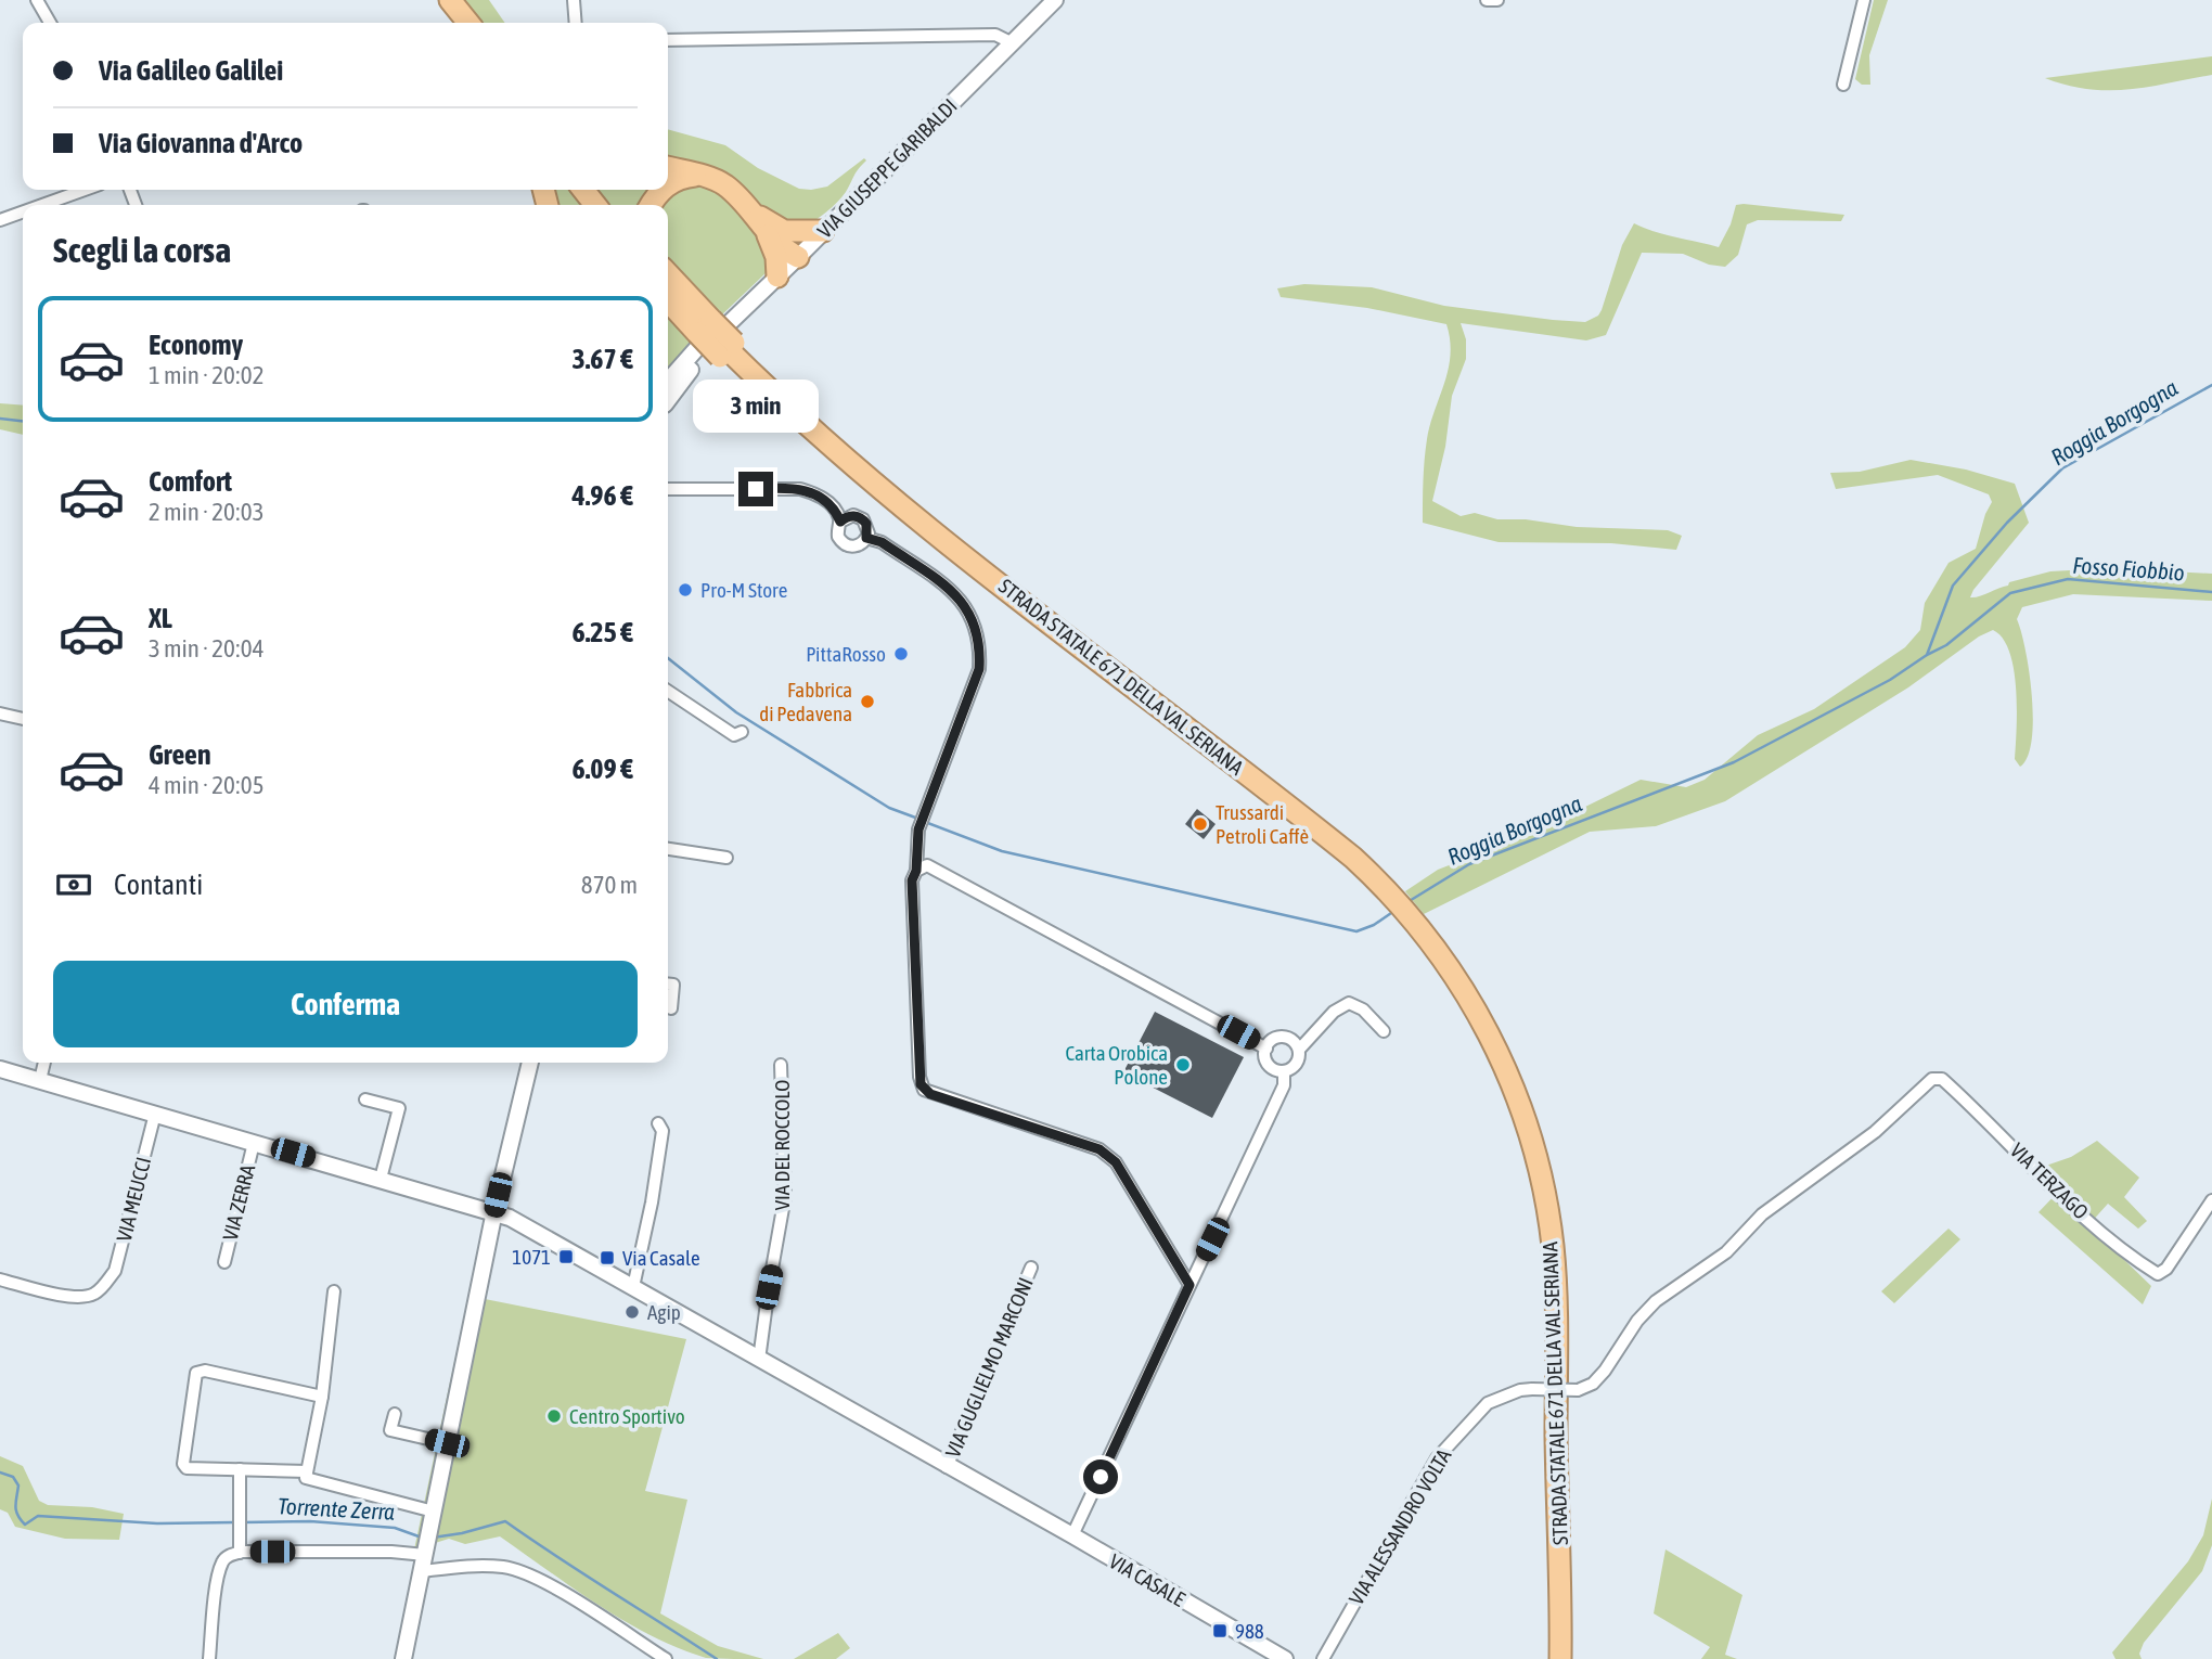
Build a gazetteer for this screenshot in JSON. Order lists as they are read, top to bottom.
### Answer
{
  "streets": {
    "highway": ["STRADA STATALE 671 DELLA VAL SERIANA"],
    "street": [
      "VIA GIUSEPPE GARIBALDI",
      "VIA DEL ROCCOLO",
      "VIA TERZAGO",
      "VIA MEUCCI",
      "VIA ZERRA",
      "VIA GUGLIELMO MARCONI",
      "VIA ALESSANDRO VOLTA",
      "VIA CASALE"
    ]
  },
  "crossings": [
    ["VIA GIUSEPPE GARIBALDI", "STRADA STATALE 671 DELLA VAL SERIANA"],
    ["VIA DEL ROCCOLO", "VIA CASALE"],
    ["VIA TERZAGO", "VIA ALESSANDRO VOLTA"],
    ["VIA MEUCCI", "VIA CASALE"],
    ["VIA ZERRA", "VIA CASALE"],
    ["VIA GUGLIELMO MARCONI", "VIA CASALE"]
  ],
  "water": ["Roggia Borgogna", "Fosso Fiobbio", "Torrente Zerra"],
  "places": {
    "other": [
      "Pro-M Store",
      "PittaRosso",
      "Fabbrica di Pedavena",
      "Trussardi Petroli Caffè",
      "Carta Orobica Polone",
      "Agip",
      "Centro Sportivo"
    ],
    "transit": ["1071", "Via Casale", "988"]
  },
  "page": {
    "banner": ["Via Galileo Galilei", "Via Giovanna d'Arco"],
    "heading": "Scegli la corsa",
    "list": [
      {
        "name": "Economy",
        "note": "1 min · 20:02",
        "value": "3.67 €"
      },
      {
        "name": "Comfort",
        "note": "2 min · 20:03",
        "value": "4.96 €"
      },
      {
        "name": "XL",
        "note": "3 min · 20:04",
        "value": "6.25 €"
      },
      {
        "name": "Green",
        "note": "4 min · 20:05",
        "value": "6.09 €"
      }
    ],
    "bubble": "3 min",
    "pay": ["Contanti", "870 m"],
    "buttons": "Conferma"
  }
}
